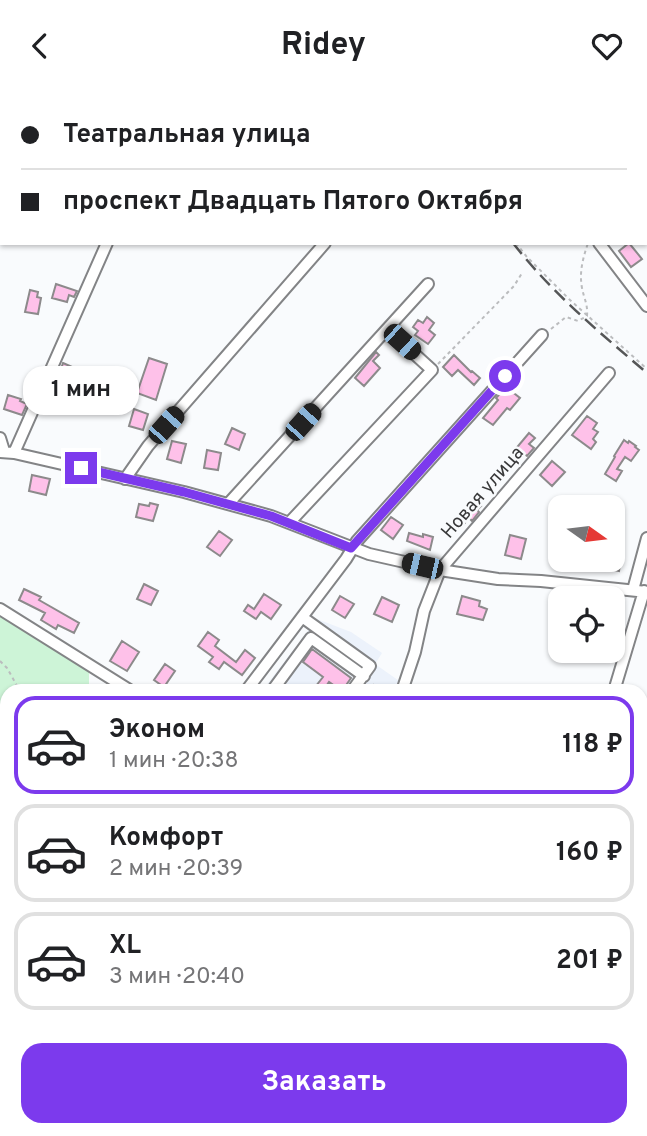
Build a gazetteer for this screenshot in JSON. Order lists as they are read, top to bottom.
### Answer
{
  "streets": {
    "street": ["Новая улица"]
  },
  "north": "right",
  "page": {
    "header": "Ridey",
    "banner": ["Театральная улица", "проспект Двадцать Пятого Октября"],
    "bubble": "1 мин",
    "list": [
      {
        "name": "Эконом",
        "note": "1 мин · 20:38",
        "value": "118 ₽"
      },
      {
        "name": "Комфорт",
        "note": "2 мин · 20:39",
        "value": "160 ₽"
      },
      {
        "name": "XL",
        "note": "3 мин · 20:40",
        "value": "201 ₽"
      }
    ],
    "buttons": "Заказать"
  }
}
